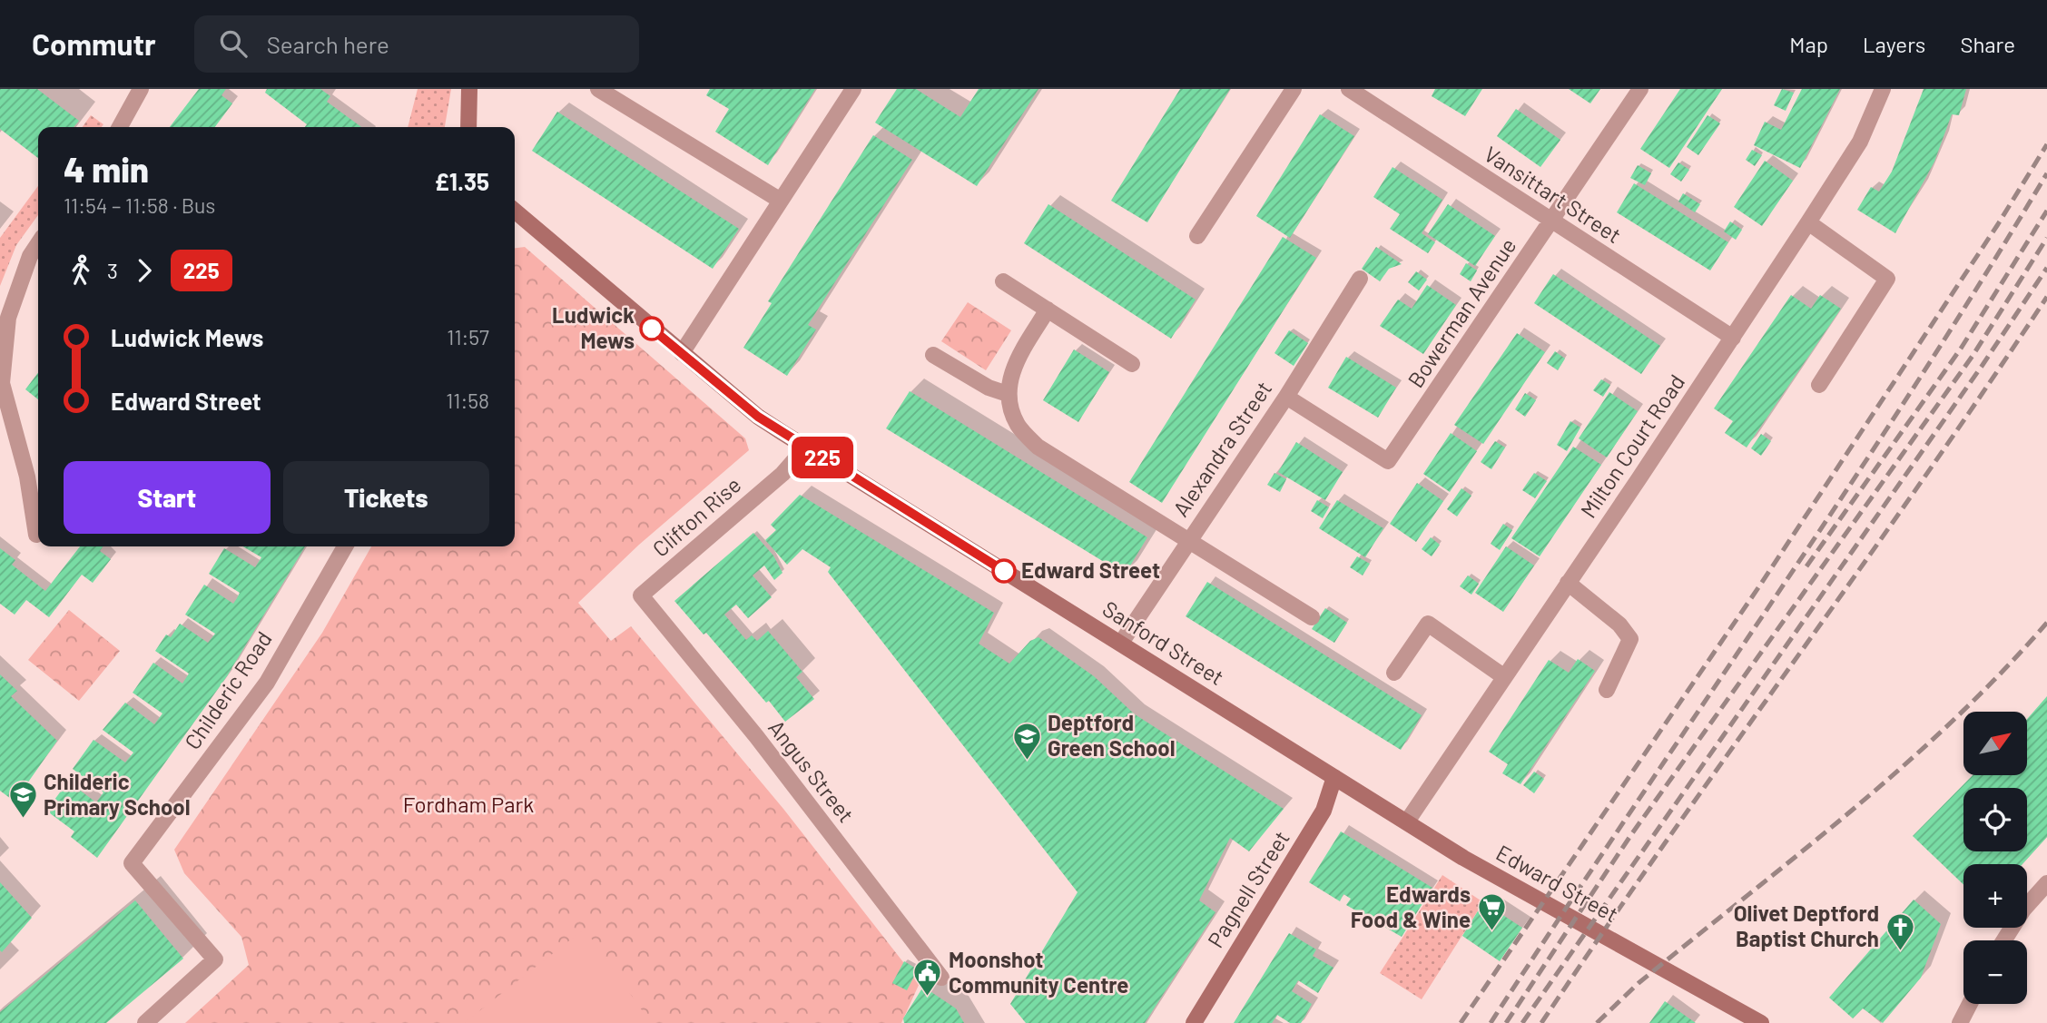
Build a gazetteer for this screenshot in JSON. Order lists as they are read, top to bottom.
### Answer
{
  "streets": {
    "main road": ["Sanford Street", "Edward Street", "Pagnell Street"],
    "street": [
      "Vansittart Street",
      "Bowerman Avenue",
      "Milton Court Road",
      "Alexandra Street",
      "Clifton Rise",
      "Childeric Road",
      "Angus Street"
    ]
  },
  "crossings": [
    ["Vansittart Street", "Bowerman Avenue"],
    ["Vansittart Street", "Milton Court Road"],
    ["Bowerman Avenue", "Alexandra Street"],
    ["Milton Court Road", "Edward Street"],
    ["Alexandra Street", "Sanford Street"],
    ["Clifton Rise", "Sanford Street"],
    ["Clifton Rise", "Angus Street"],
    ["Sanford Street", "Edward Street"],
    ["Sanford Street", "Pagnell Street"],
    ["Edward Street", "Pagnell Street"]
  ],
  "parks": ["Fordham Park"],
  "places": {
    "other": ["Ludwick Mews", "Edward Street"],
    "school or university": ["Deptford Green School", "Childeric Primary School"],
    "supermarket": ["Edwards Food & Wine"],
    "church": ["Olivet Deptford Baptist Church"],
    "public building": ["Moonshot Community Centre"]
  },
  "lines": ["bus line 225"],
  "north": "top right",
  "page": {
    "header": "Commutr",
    "search": "Search here",
    "nav": ["Map", "Layers", "Share"],
    "on_map": "225",
    "heading": ["4 min", "11:54 – 11:58 · Bus", "£1.35"],
    "legs": ["3", "225"],
    "list": [
      {
        "name": "Ludwick Mews",
        "value": "11:57"
      },
      {
        "name": "Edward Street",
        "value": "11:58"
      }
    ],
    "buttons": ["Start", "Tickets"],
    "map_buttons": ["+", "−"]
  }
}
